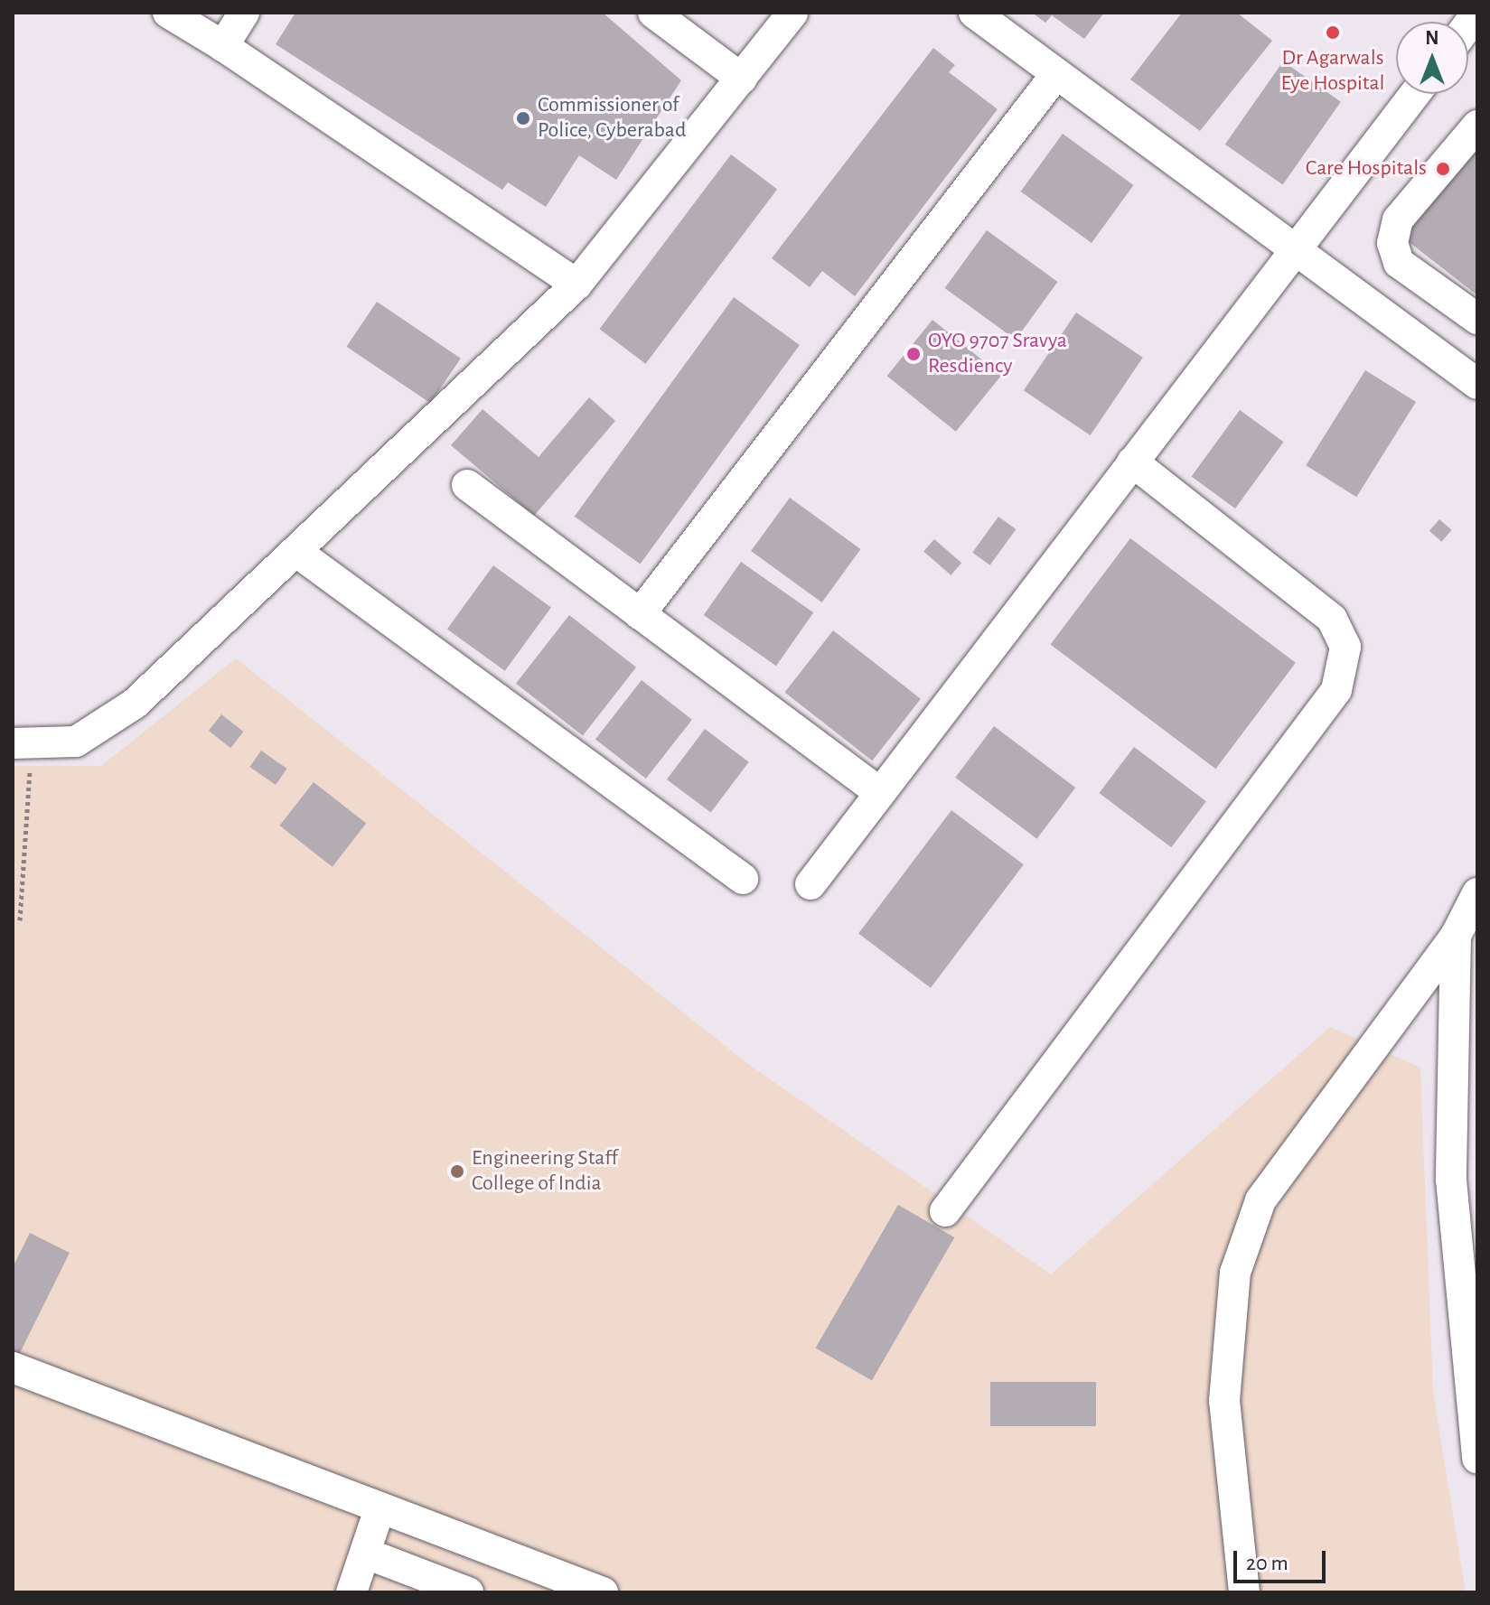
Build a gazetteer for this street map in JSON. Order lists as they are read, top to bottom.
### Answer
{
  "places": [
    "Dr Agarwals Eye Hospital",
    "Commissioner of Police, Cyberabad",
    "Care Hospitals",
    "OYO 9707 Sravya Resdiency",
    "Engineering Staff College of India"
  ],
  "scale_bar": "20 m",
  "north": "top"
}
